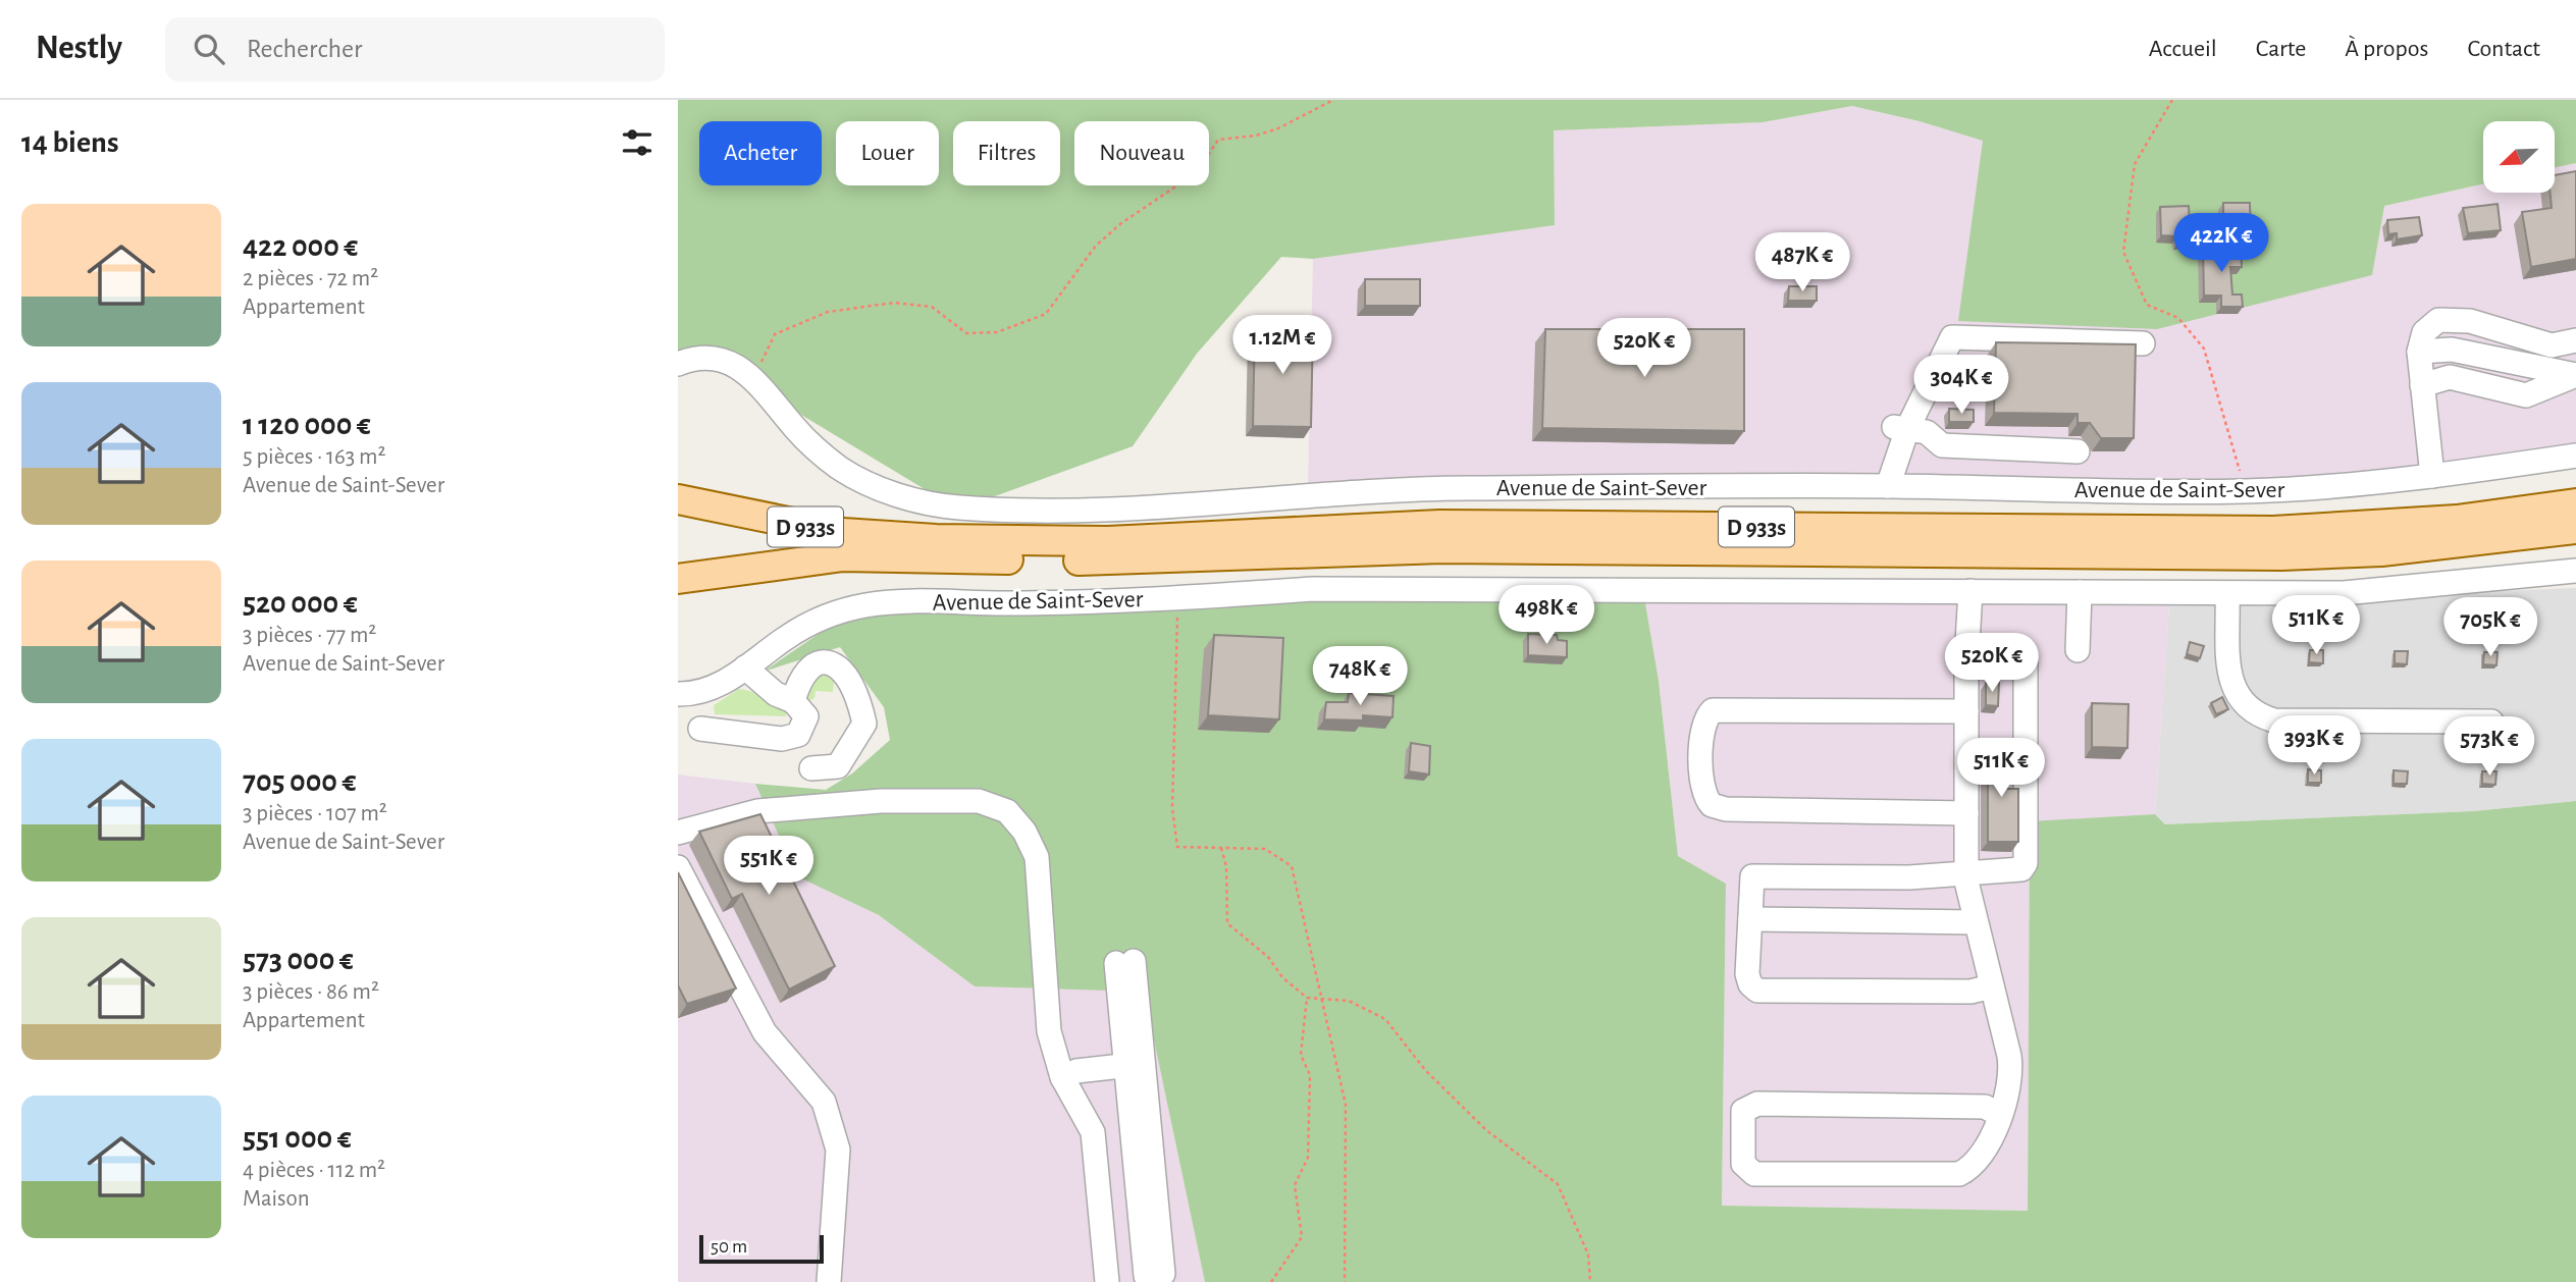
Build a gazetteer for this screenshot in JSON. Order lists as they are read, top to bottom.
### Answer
{
  "streets": {
    "main road": ["D 933s"],
    "street": ["Avenue de Saint-Sever"]
  },
  "scale_bar": "50 m",
  "north": "bottom left",
  "page": {
    "header": "Nestly",
    "search": "Rechercher",
    "nav": [
      "Accueil",
      "Carte",
      "À propos",
      "Contact"
    ],
    "heading": "14 biens",
    "chip": [
      "Acheter",
      "Louer",
      "Filtres",
      "Nouveau"
    ],
    "list": [
      {
        "name": "422 000 €",
        "note": "2 pièces · 72 m² · Appartement"
      },
      {
        "name": "1 120 000 €",
        "note": "5 pièces · 163 m² · Avenue de Saint-Sever"
      },
      {
        "name": "520 000 €",
        "note": "3 pièces · 77 m² · Avenue de Saint-Sever"
      },
      {
        "name": "705 000 €",
        "note": "3 pièces · 107 m² · Avenue de Saint-Sever"
      },
      {
        "name": "573 000 €",
        "note": "3 pièces · 86 m² · Appartement"
      },
      {
        "name": "551 000 €",
        "note": "4 pièces · 112 m² · Maison"
      }
    ],
    "price": [
      "422K €",
      "487K €",
      "1.12M €",
      "520K €",
      "304K €",
      "498K €",
      "511K €",
      "705K €",
      "520K €",
      "748K €",
      "393K €",
      "573K €",
      "511K €",
      "551K €"
    ],
    "scale": "50 m"
  }
}
